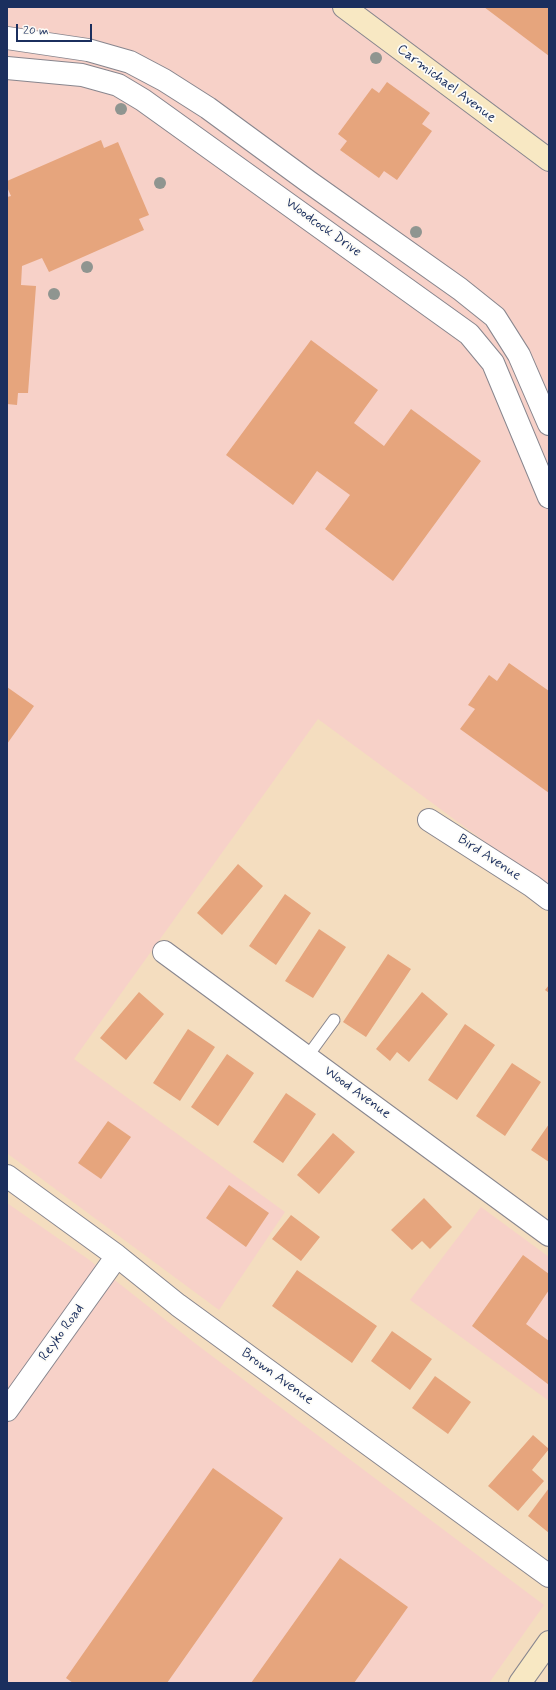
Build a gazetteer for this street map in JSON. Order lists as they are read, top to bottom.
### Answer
{
  "streets": {
    "street": [
      "Carmichael Avenue",
      "Woodcock Drive",
      "Bird Avenue",
      "Wood Avenue",
      "Reyko Road",
      "Brown Avenue"
    ]
  },
  "crossings": [
    ["Reyko Road", "Brown Avenue"]
  ],
  "scale_bar": "20 m"
}
